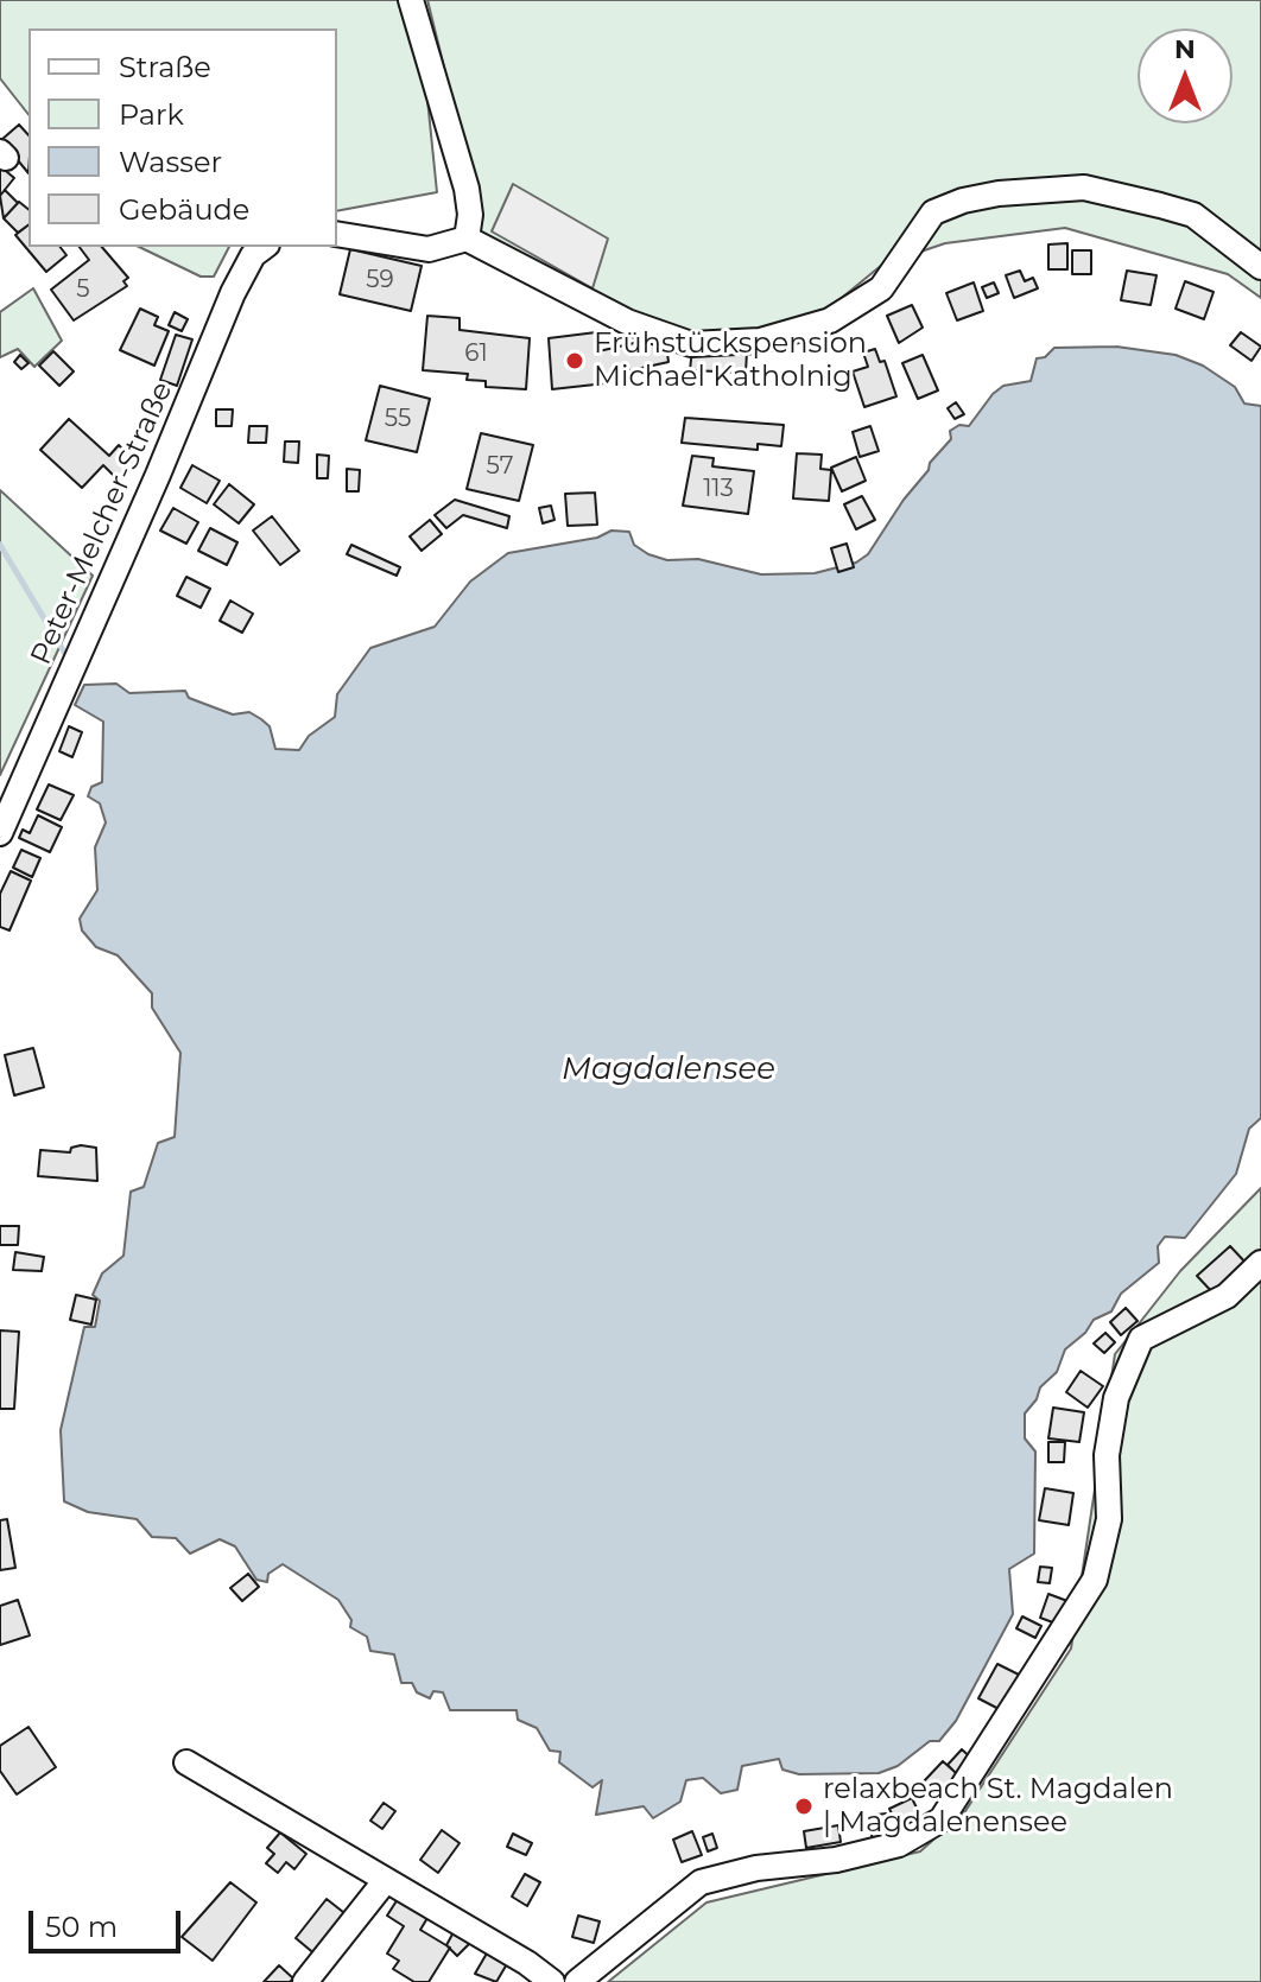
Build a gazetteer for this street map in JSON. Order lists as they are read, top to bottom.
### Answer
{
  "streets": {
    "street": ["Peter-Melcher-Straße"]
  },
  "water": ["Magdalensee"],
  "places": ["Frühstückspension Michael Katholnig", "relaxbeach St. Magdalen | Magdalenensee"],
  "house_numbers": [
    "59",
    "5",
    "61",
    "55",
    "57",
    "113"
  ],
  "legend": [
    "Straße",
    "Park",
    "Wasser",
    "Gebäude"
  ],
  "scale_bar": "50 m",
  "north": "top"
}
